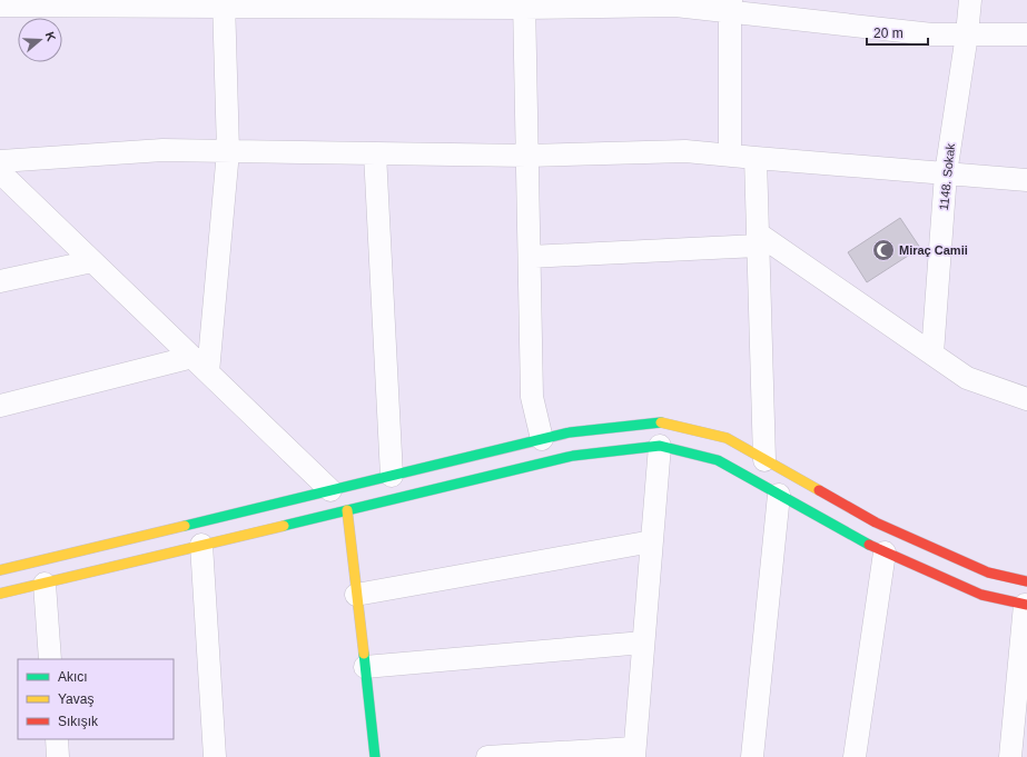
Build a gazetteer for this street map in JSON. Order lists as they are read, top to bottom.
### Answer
{
  "streets": {
    "street": ["1148. Sokak"]
  },
  "places": {
    "mosque": ["Miraç Camii"]
  },
  "legend": ["Akıcı", "Yavaş", "Sıkışık"],
  "scale_bar": "20 m",
  "north": "right"
}
